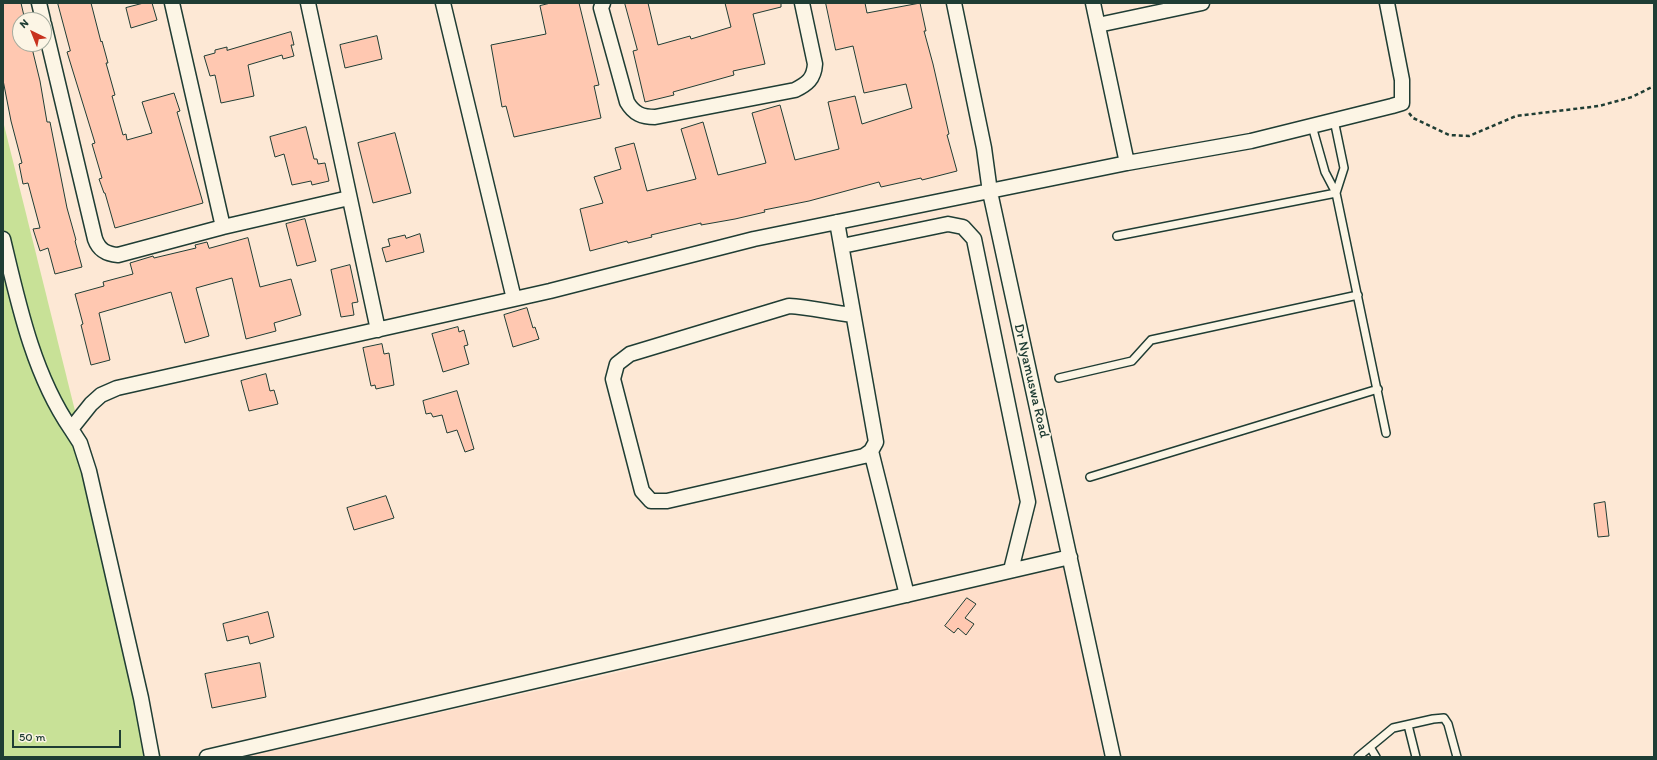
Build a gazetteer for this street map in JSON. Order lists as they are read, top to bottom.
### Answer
{
  "streets": {
    "street": ["Dr Nyamuswa Road"]
  },
  "scale_bar": "50 m",
  "north": "top left"
}
